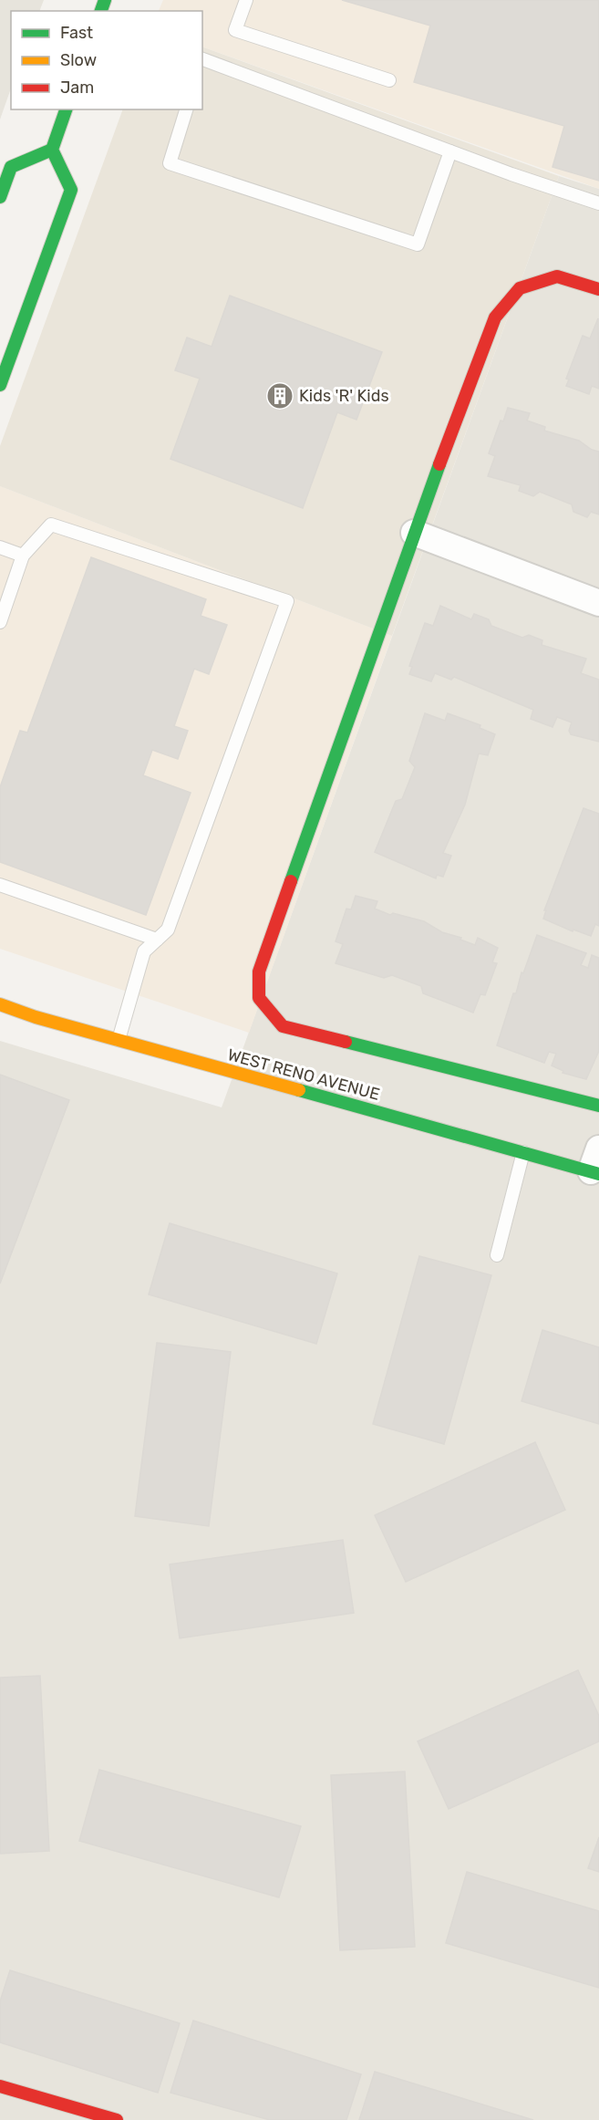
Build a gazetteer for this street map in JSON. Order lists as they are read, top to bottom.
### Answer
{
  "streets": {
    "street": ["WEST RENO AVENUE"]
  },
  "places": {
    "building": ["Kids 'R' Kids"]
  },
  "legend": ["Fast", "Slow", "Jam"]
}
